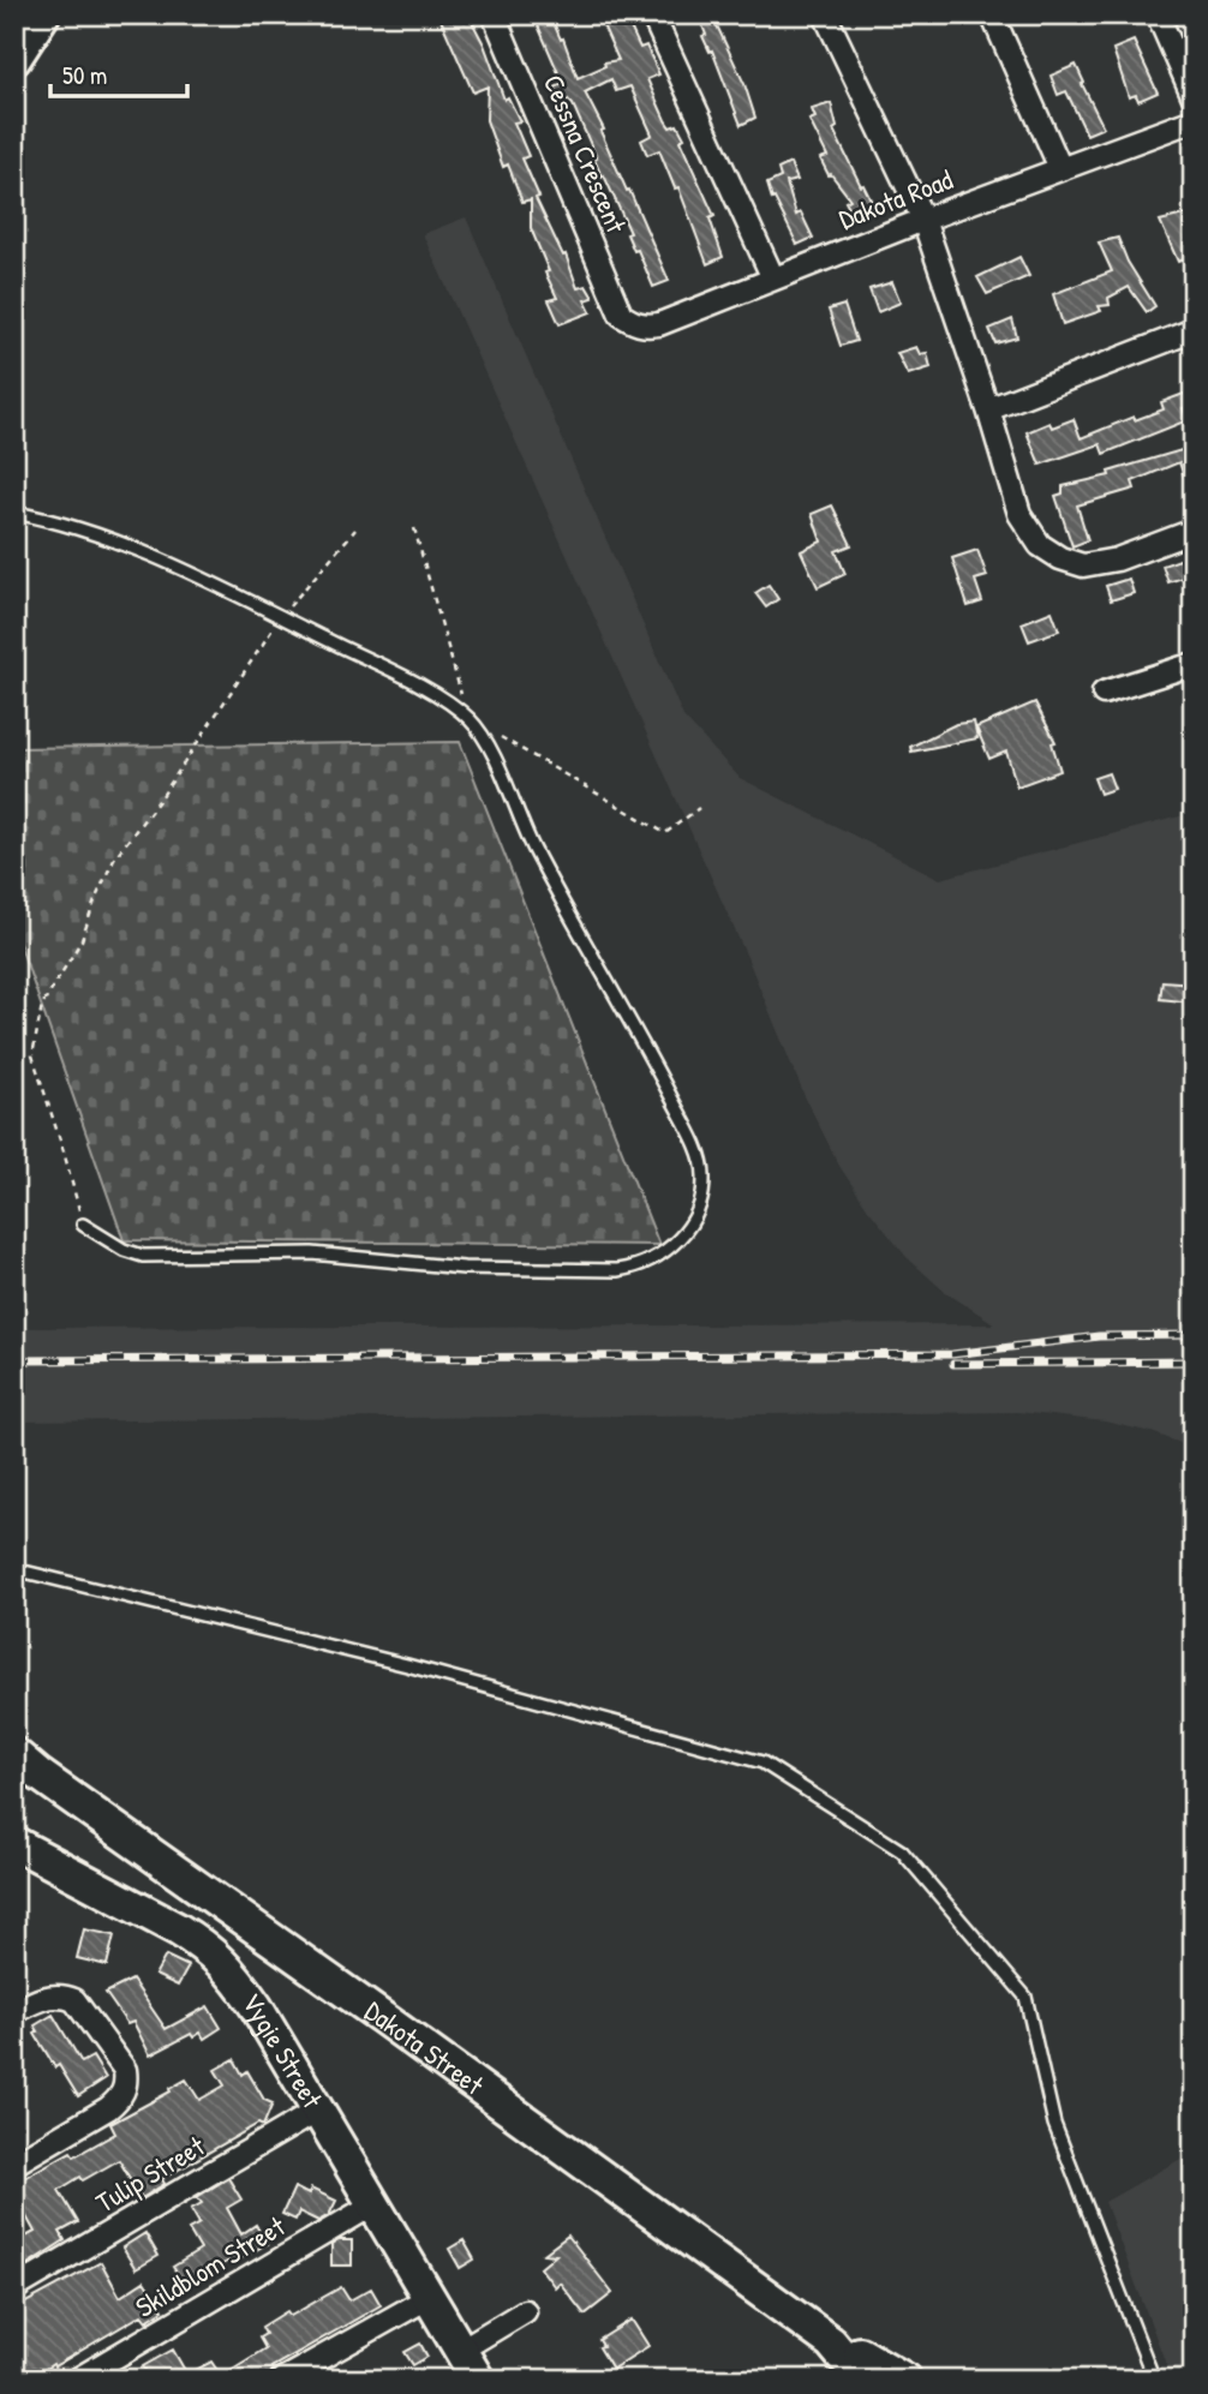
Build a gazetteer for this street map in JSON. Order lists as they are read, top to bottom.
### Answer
{
  "streets": {
    "street": [
      "Cessna Crescent",
      "Dakota Road",
      "Dakota Street",
      "Vygie Street",
      "Tulip Street",
      "Skildblom Street"
    ]
  },
  "crossings": [
    ["Cessna Crescent", "Dakota Road"],
    ["Vygie Street", "Tulip Street"],
    ["Vygie Street", "Skildblom Street"]
  ],
  "scale_bar": "50 m"
}
